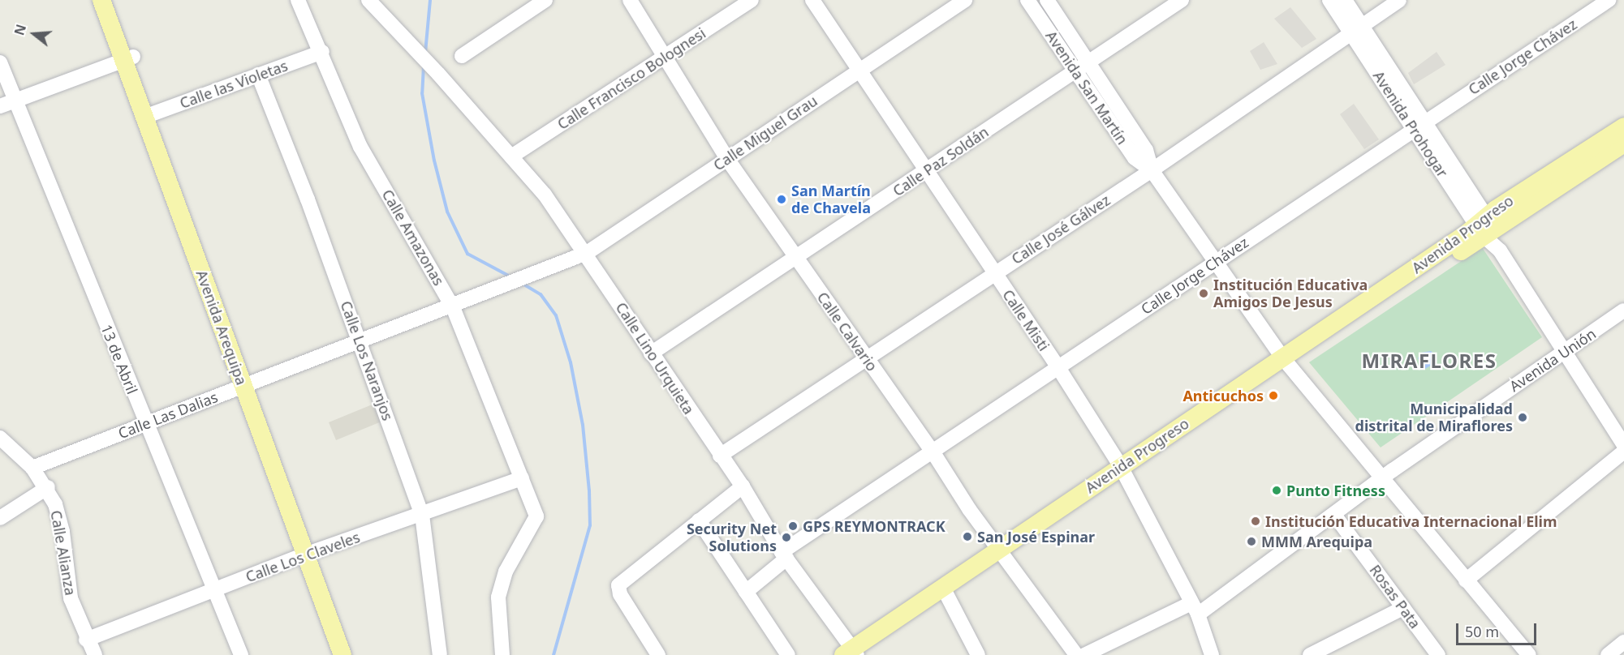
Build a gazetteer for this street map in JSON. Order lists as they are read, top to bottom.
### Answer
{
  "streets": {
    "main road": ["Avenida Progreso", "Avenida Arequipa"],
    "street": [
      "Calle Jorge Chávez",
      "Calle Francisco Bolognesi",
      "Calle las Violetas",
      "Avenida San Martín",
      "Avenida Prohogar",
      "Calle Miguel Grau",
      "Calle Paz Soldán",
      "Calle José Gálvez",
      "Calle Amazonas",
      "Calle Misti",
      "Calle Calvario",
      "Calle Lino Urquieta",
      "13 de Abril",
      "Avenida Unión",
      "Calle Los Naranjos",
      "Calle Las Dalias",
      "Calle Alianza",
      "Calle Los Claveles",
      "Rosas Pata"
    ]
  },
  "crossings": [
    ["Calle Jorge Chávez", "Avenida San Martín"],
    ["Calle Jorge Chávez", "Avenida Prohogar"],
    ["Calle Jorge Chávez", "Calle Misti"],
    ["Calle Jorge Chávez", "Calle Calvario"],
    ["Calle Jorge Chávez", "Calle Lino Urquieta"],
    ["Calle Francisco Bolognesi", "Calle Calvario"],
    ["Calle Francisco Bolognesi", "Calle Lino Urquieta"],
    ["Calle las Violetas", "Calle Amazonas"],
    ["Calle las Violetas", "Avenida Arequipa"],
    ["Calle las Violetas", "Calle Los Naranjos"],
    ["Avenida San Martín", "Calle Paz Soldán"],
    ["Avenida San Martín", "Calle José Gálvez"],
    ["Avenida San Martín", "Avenida Progreso"],
    ["Avenida San Martín", "Avenida Unión"],
    ["Avenida Prohogar", "Calle José Gálvez"],
    ["Avenida Prohogar", "Avenida Progreso"],
    ["Avenida Prohogar", "Avenida Unión"],
    ["Calle Miguel Grau", "Calle Misti"],
    ["Calle Miguel Grau", "Calle Calvario"],
    ["Calle Miguel Grau", "Calle Lino Urquieta"],
    ["Calle Miguel Grau", "Calle Las Dalias"],
    ["Calle Paz Soldán", "Calle Misti"],
    ["Calle Paz Soldán", "Calle Calvario"],
    ["Calle Paz Soldán", "Calle Lino Urquieta"],
    ["Calle José Gálvez", "Calle Misti"],
    ["Calle José Gálvez", "Calle Calvario"],
    ["Calle José Gálvez", "Calle Lino Urquieta"],
    ["Avenida Progreso", "Calle Misti"],
    ["Avenida Progreso", "Calle Calvario"],
    ["Avenida Progreso", "Calle Lino Urquieta"],
    ["Calle Amazonas", "Calle Las Dalias"],
    ["Calle Amazonas", "Calle Los Claveles"],
    ["Calle Misti", "Avenida Unión"],
    ["Avenida Arequipa", "Calle Las Dalias"],
    ["Avenida Arequipa", "Calle Los Claveles"],
    ["13 de Abril", "Calle Las Dalias"],
    ["13 de Abril", "Calle Los Claveles"],
    ["Avenida Unión", "Rosas Pata"],
    ["Calle Los Naranjos", "Calle Las Dalias"],
    ["Calle Los Naranjos", "Calle Los Claveles"],
    ["Calle Las Dalias", "Calle Alianza"],
    ["Calle Alianza", "Calle Los Claveles"]
  ],
  "districts": ["MIRAFLORES"],
  "places": [
    "San Martín de Chavela",
    "Institución Educativa Amigos De Jesus",
    "Anticuchos",
    "Municipalidad distrital de Miraflores",
    "Punto Fitness",
    "Institución Educativa Internacional Elim",
    "GPS REYMONTRACK",
    "San José Espinar",
    "Security Net Solutions",
    "MMM Arequipa"
  ],
  "scale_bar": "50 m",
  "north": "left"
}
